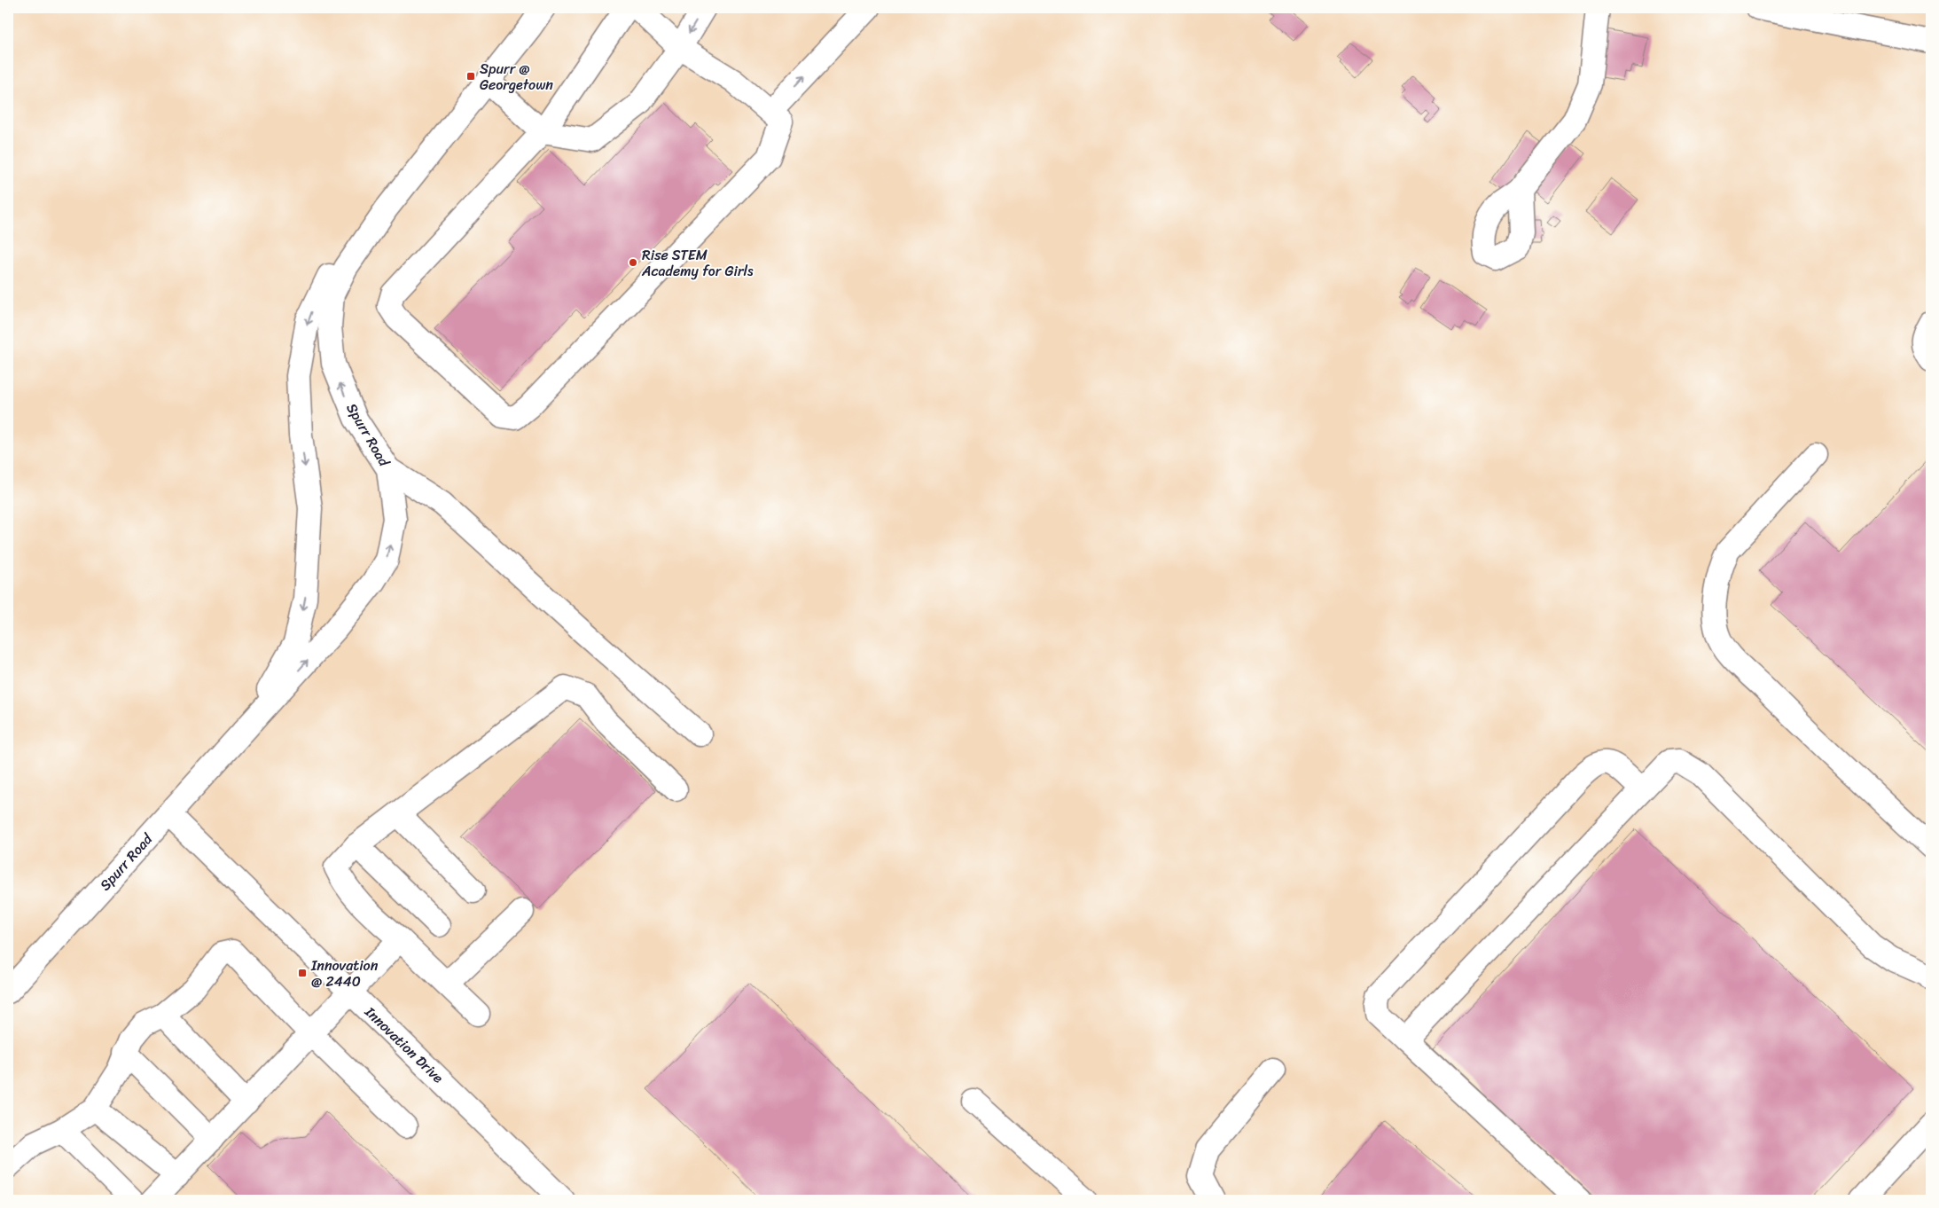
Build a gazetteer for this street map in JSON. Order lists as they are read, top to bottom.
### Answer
{
  "streets": {
    "street": ["Spurr Road", "Innovation Drive"]
  },
  "crossings": [
    ["Spurr Road", "Innovation Drive"]
  ],
  "places": {
    "transit": ["Spurr @ Georgetown", "Innovation @ 2440"],
    "other": ["Rise STEM Academy for Girls"]
  }
}
